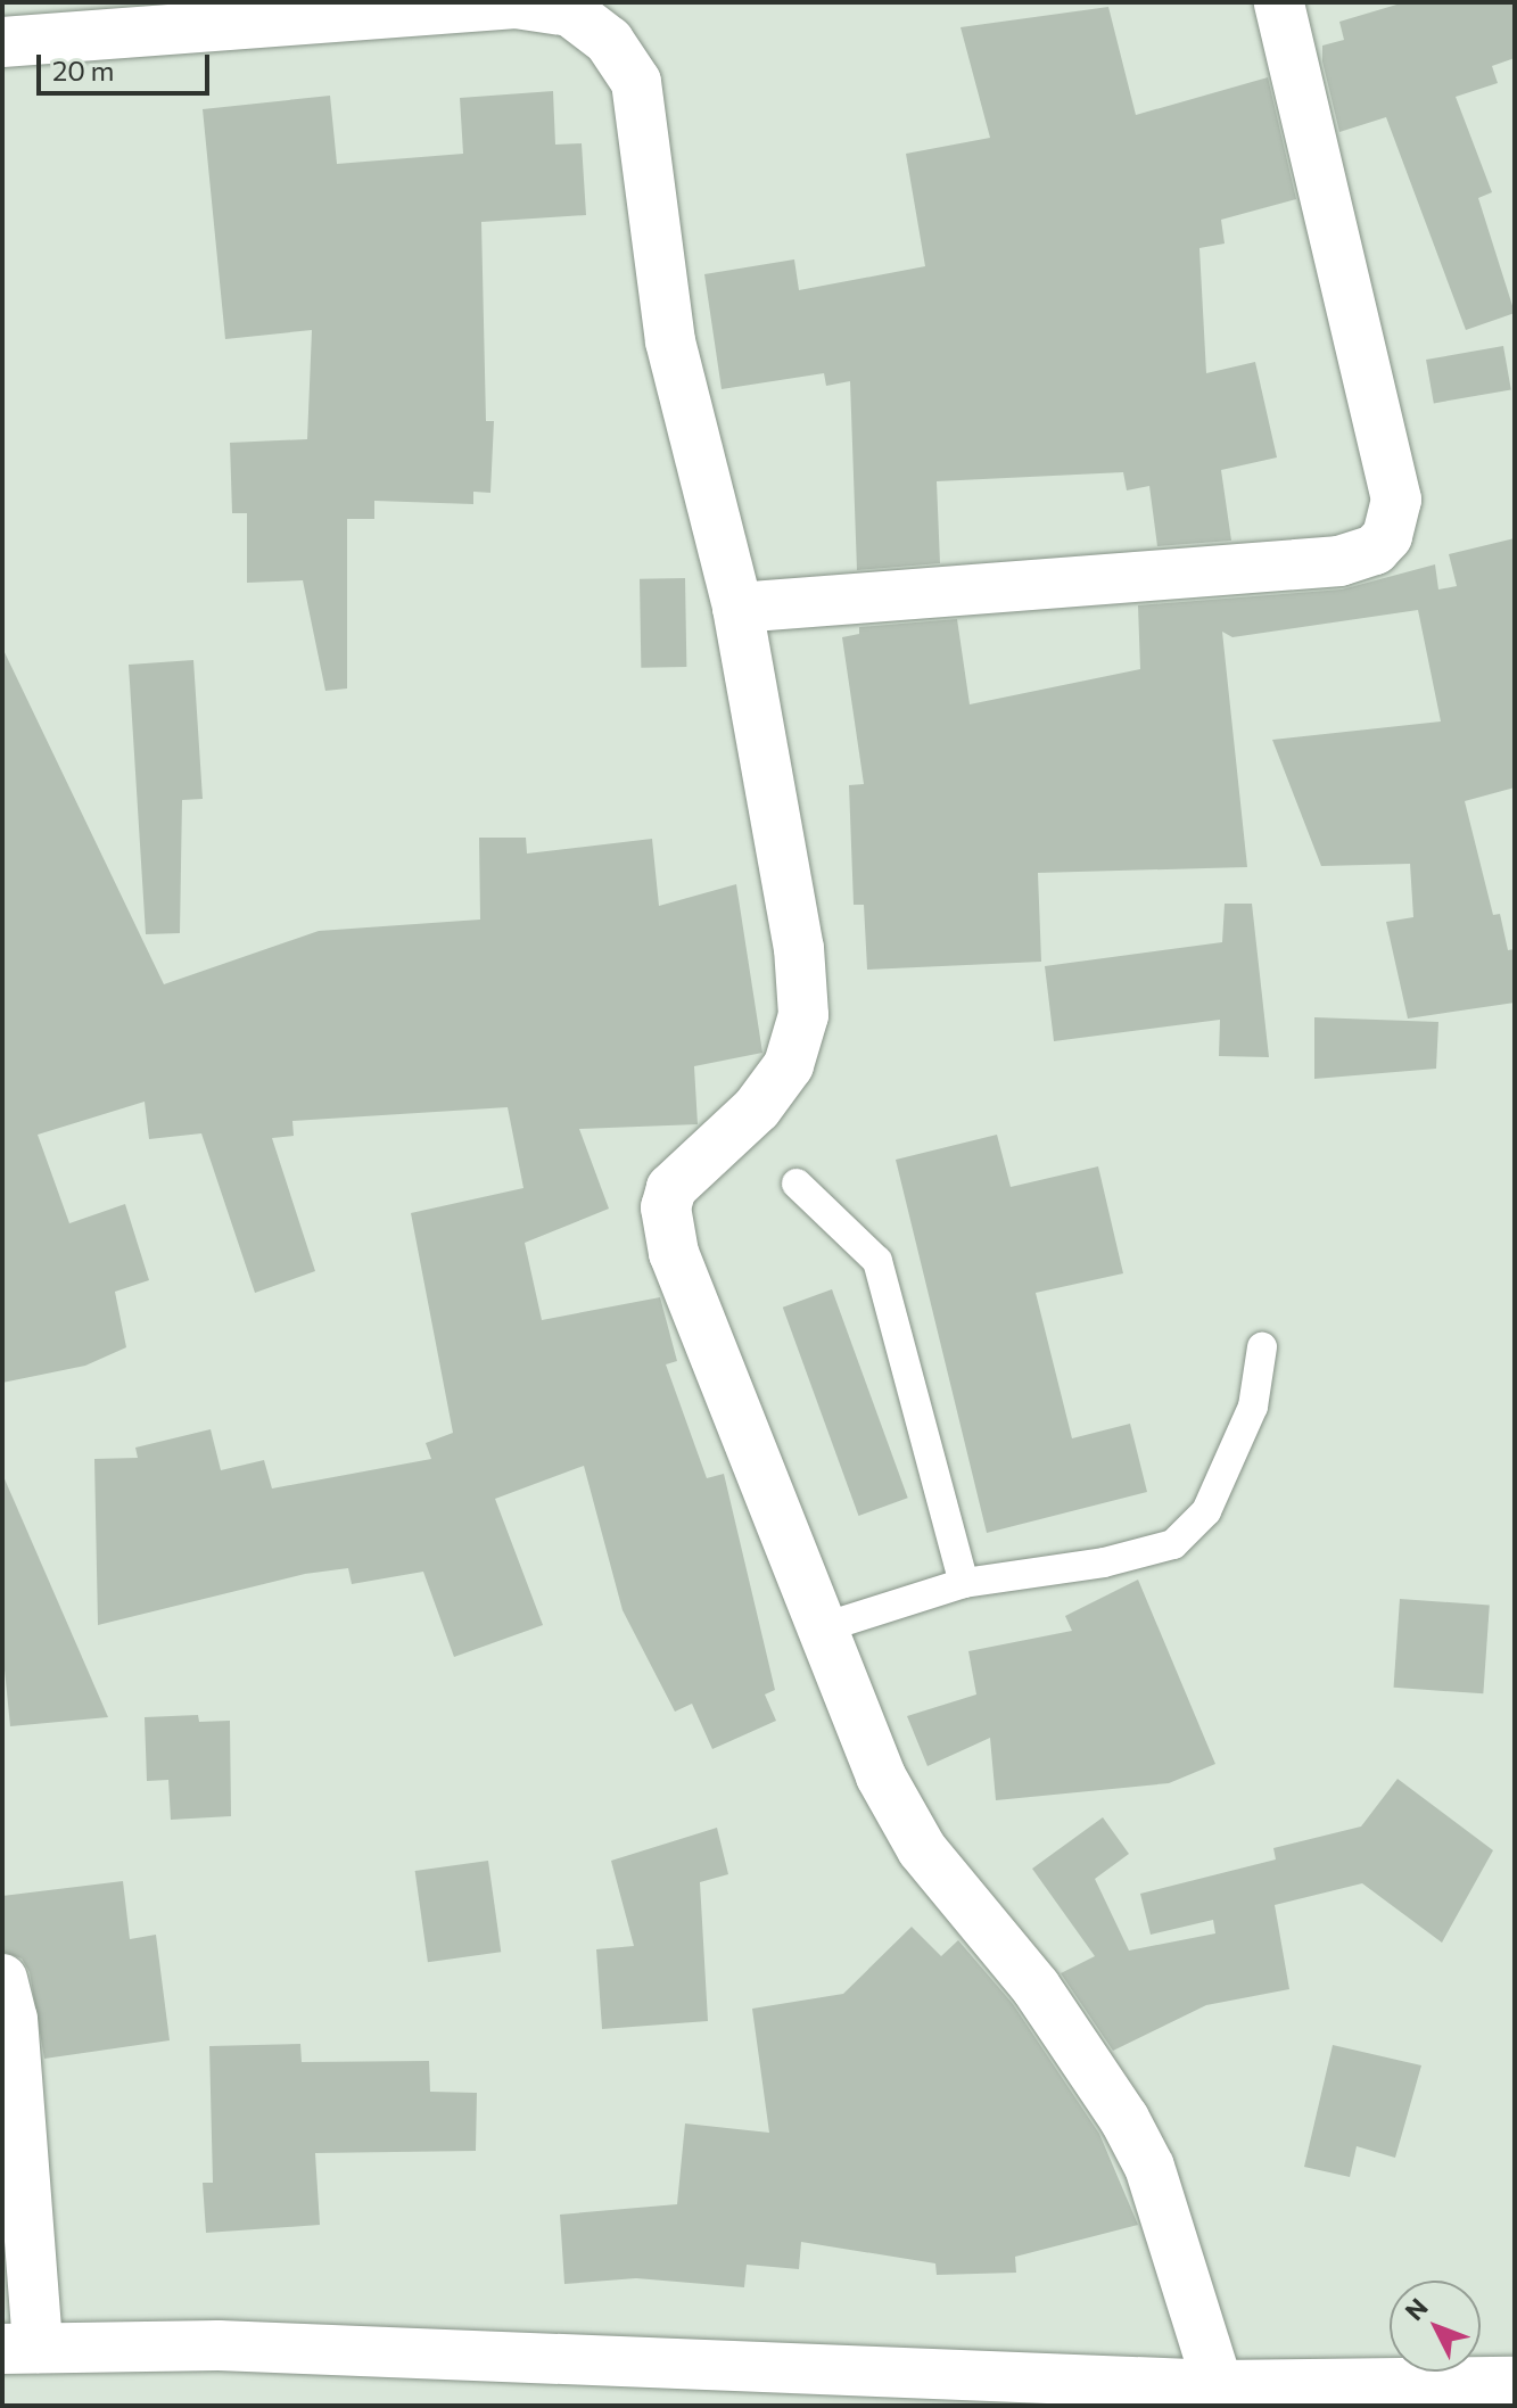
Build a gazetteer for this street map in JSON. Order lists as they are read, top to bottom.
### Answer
{
  "scale_bar": "20 m",
  "north": "top left"
}
